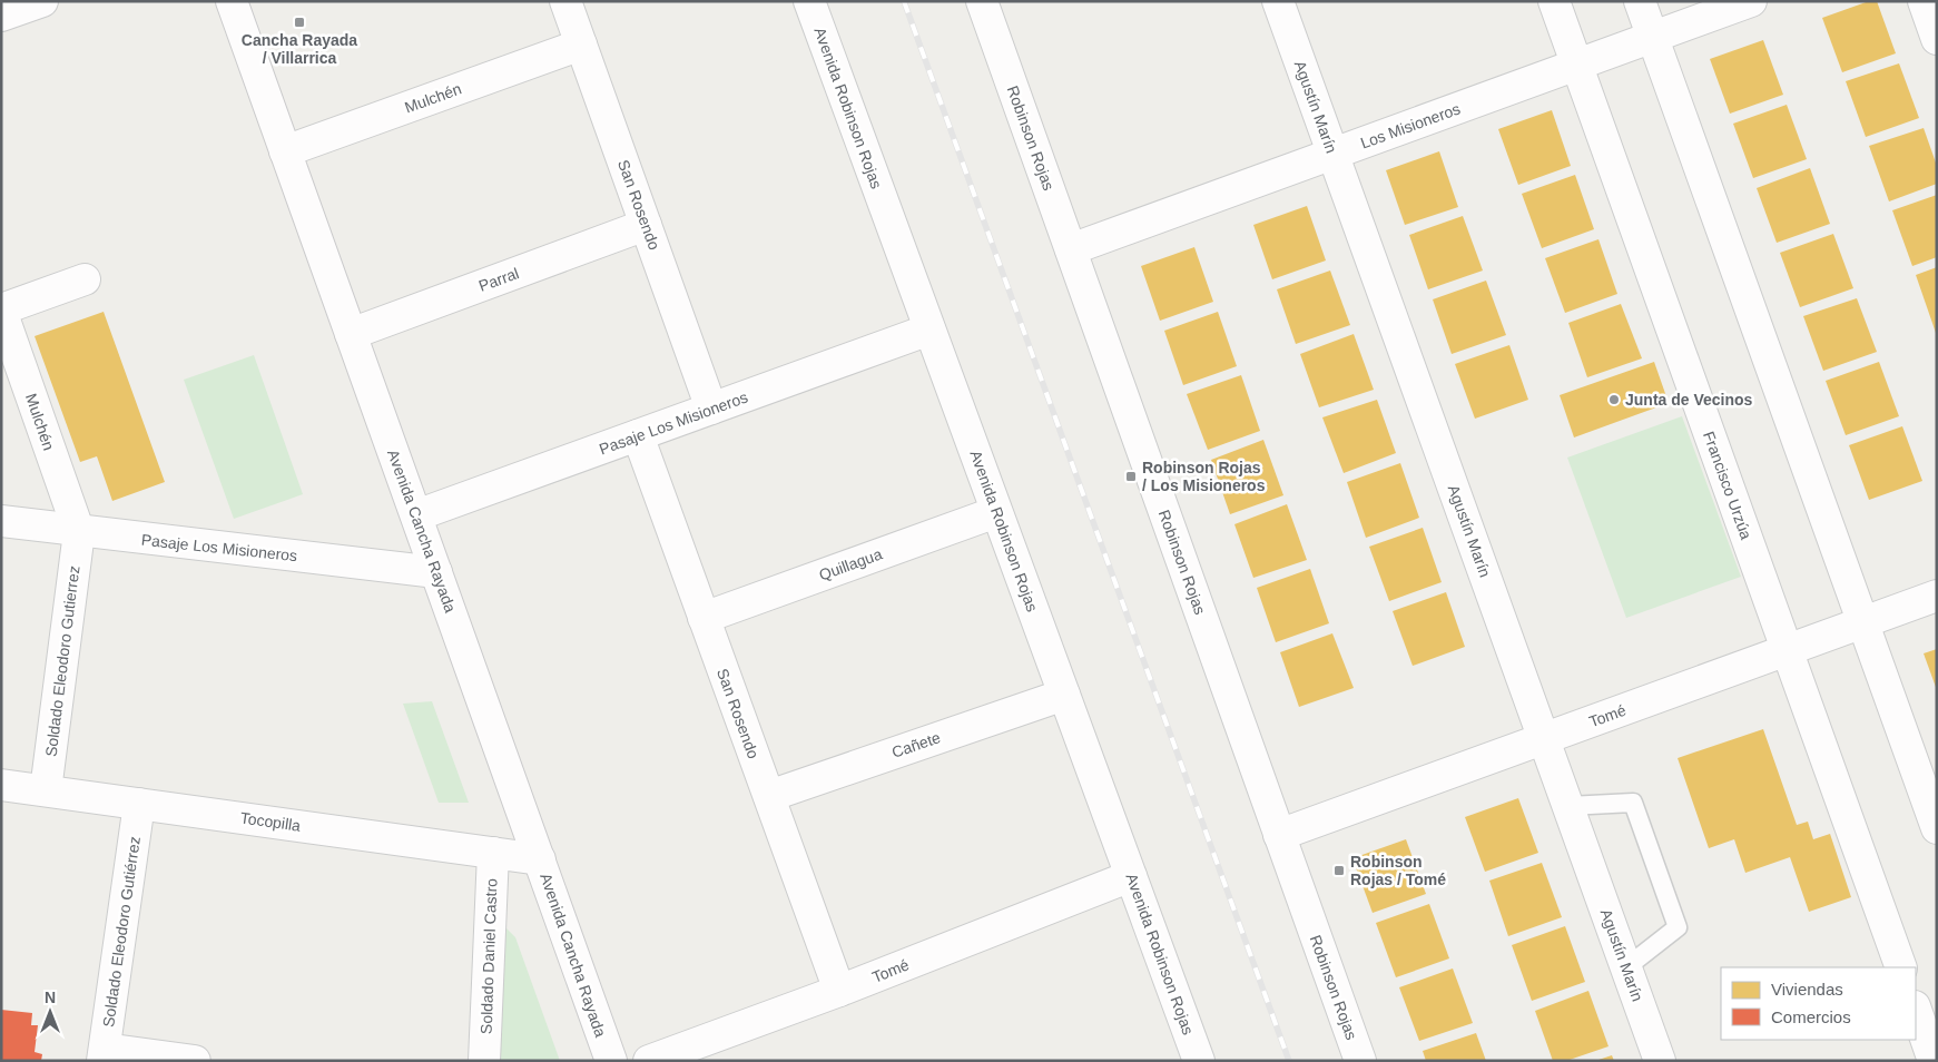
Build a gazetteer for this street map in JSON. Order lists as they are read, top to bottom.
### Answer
{
  "streets": {
    "street": [
      "Mulchén",
      "Agustín Marín",
      "Avenida Robinson Rojas",
      "Los Misioneros",
      "Robinson Rojas",
      "San Rosendo",
      "Parral",
      "Pasaje Los Misioneros",
      "Francisco Urzúa",
      "Avenida Cancha Rayada",
      "Quillagua",
      "Soldado Eleodoro Gutierrez",
      "Tomé",
      "Cañete",
      "Tocopilla",
      "Soldado Eleodoro Gutiérrez",
      "Soldado Daniel Castro"
    ]
  },
  "crossings": [
    ["Mulchén", "San Rosendo"],
    ["Mulchén", "Pasaje Los Misioneros"],
    ["Mulchén", "Avenida Cancha Rayada"],
    ["Mulchén", "Soldado Eleodoro Gutierrez"],
    ["Agustín Marín", "Los Misioneros"],
    ["Agustín Marín", "Tomé"],
    ["Avenida Robinson Rojas", "Pasaje Los Misioneros"],
    ["Avenida Robinson Rojas", "Quillagua"],
    ["Avenida Robinson Rojas", "Tomé"],
    ["Avenida Robinson Rojas", "Cañete"],
    ["Los Misioneros", "Robinson Rojas"],
    ["Los Misioneros", "Francisco Urzúa"],
    ["Robinson Rojas", "Tomé"],
    ["San Rosendo", "Parral"],
    ["San Rosendo", "Pasaje Los Misioneros"],
    ["San Rosendo", "Quillagua"],
    ["San Rosendo", "Tomé"],
    ["San Rosendo", "Cañete"],
    ["Parral", "Avenida Cancha Rayada"],
    ["Pasaje Los Misioneros", "Avenida Cancha Rayada"],
    ["Pasaje Los Misioneros", "Soldado Eleodoro Gutierrez"],
    ["Francisco Urzúa", "Tomé"],
    ["Avenida Cancha Rayada", "Tocopilla"],
    ["Soldado Eleodoro Gutierrez", "Tocopilla"],
    ["Tocopilla", "Soldado Eleodoro Gutiérrez"],
    ["Tocopilla", "Soldado Daniel Castro"]
  ],
  "places": {
    "transit": ["Cancha Rayada / Villarrica", "Robinson Rojas / Los Misioneros", "Robinson Rojas / Tomé"],
    "other": ["Junta de Vecinos"]
  },
  "legend": ["Viviendas", "Comercios"],
  "north": "top"
}
